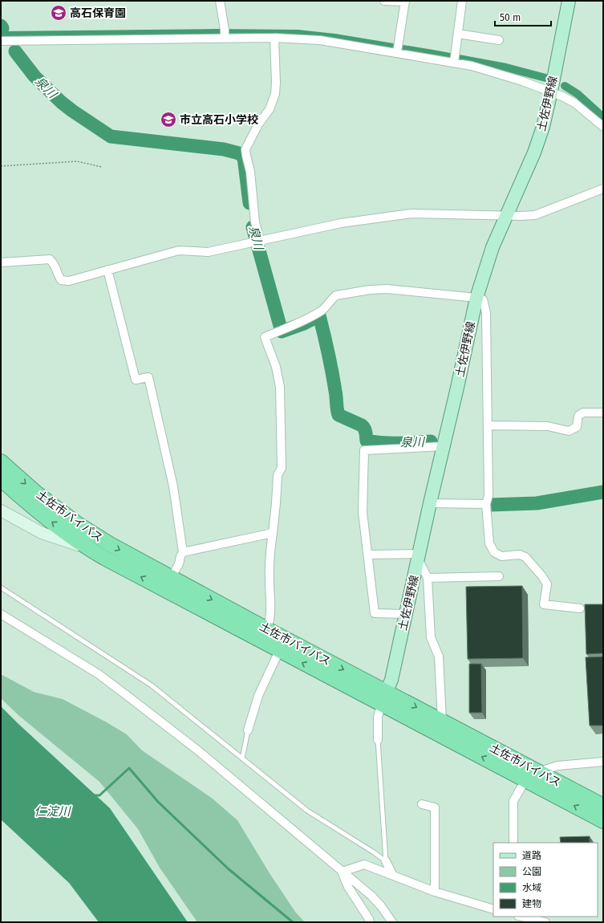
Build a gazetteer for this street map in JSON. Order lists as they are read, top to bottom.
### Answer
{
  "streets": {
    "highway": ["土佐市バイパス"],
    "main road": ["土佐伊野線"]
  },
  "crossings": [
    ["土佐伊野線", "土佐市バイパス"]
  ],
  "water": ["泉川", "仁淀川"],
  "places": {
    "school or university": ["高石保育園", "市立高石小学校"]
  },
  "legend": [
    "道路",
    "公園",
    "水域",
    "建物"
  ],
  "scale_bar": "50 m"
}
